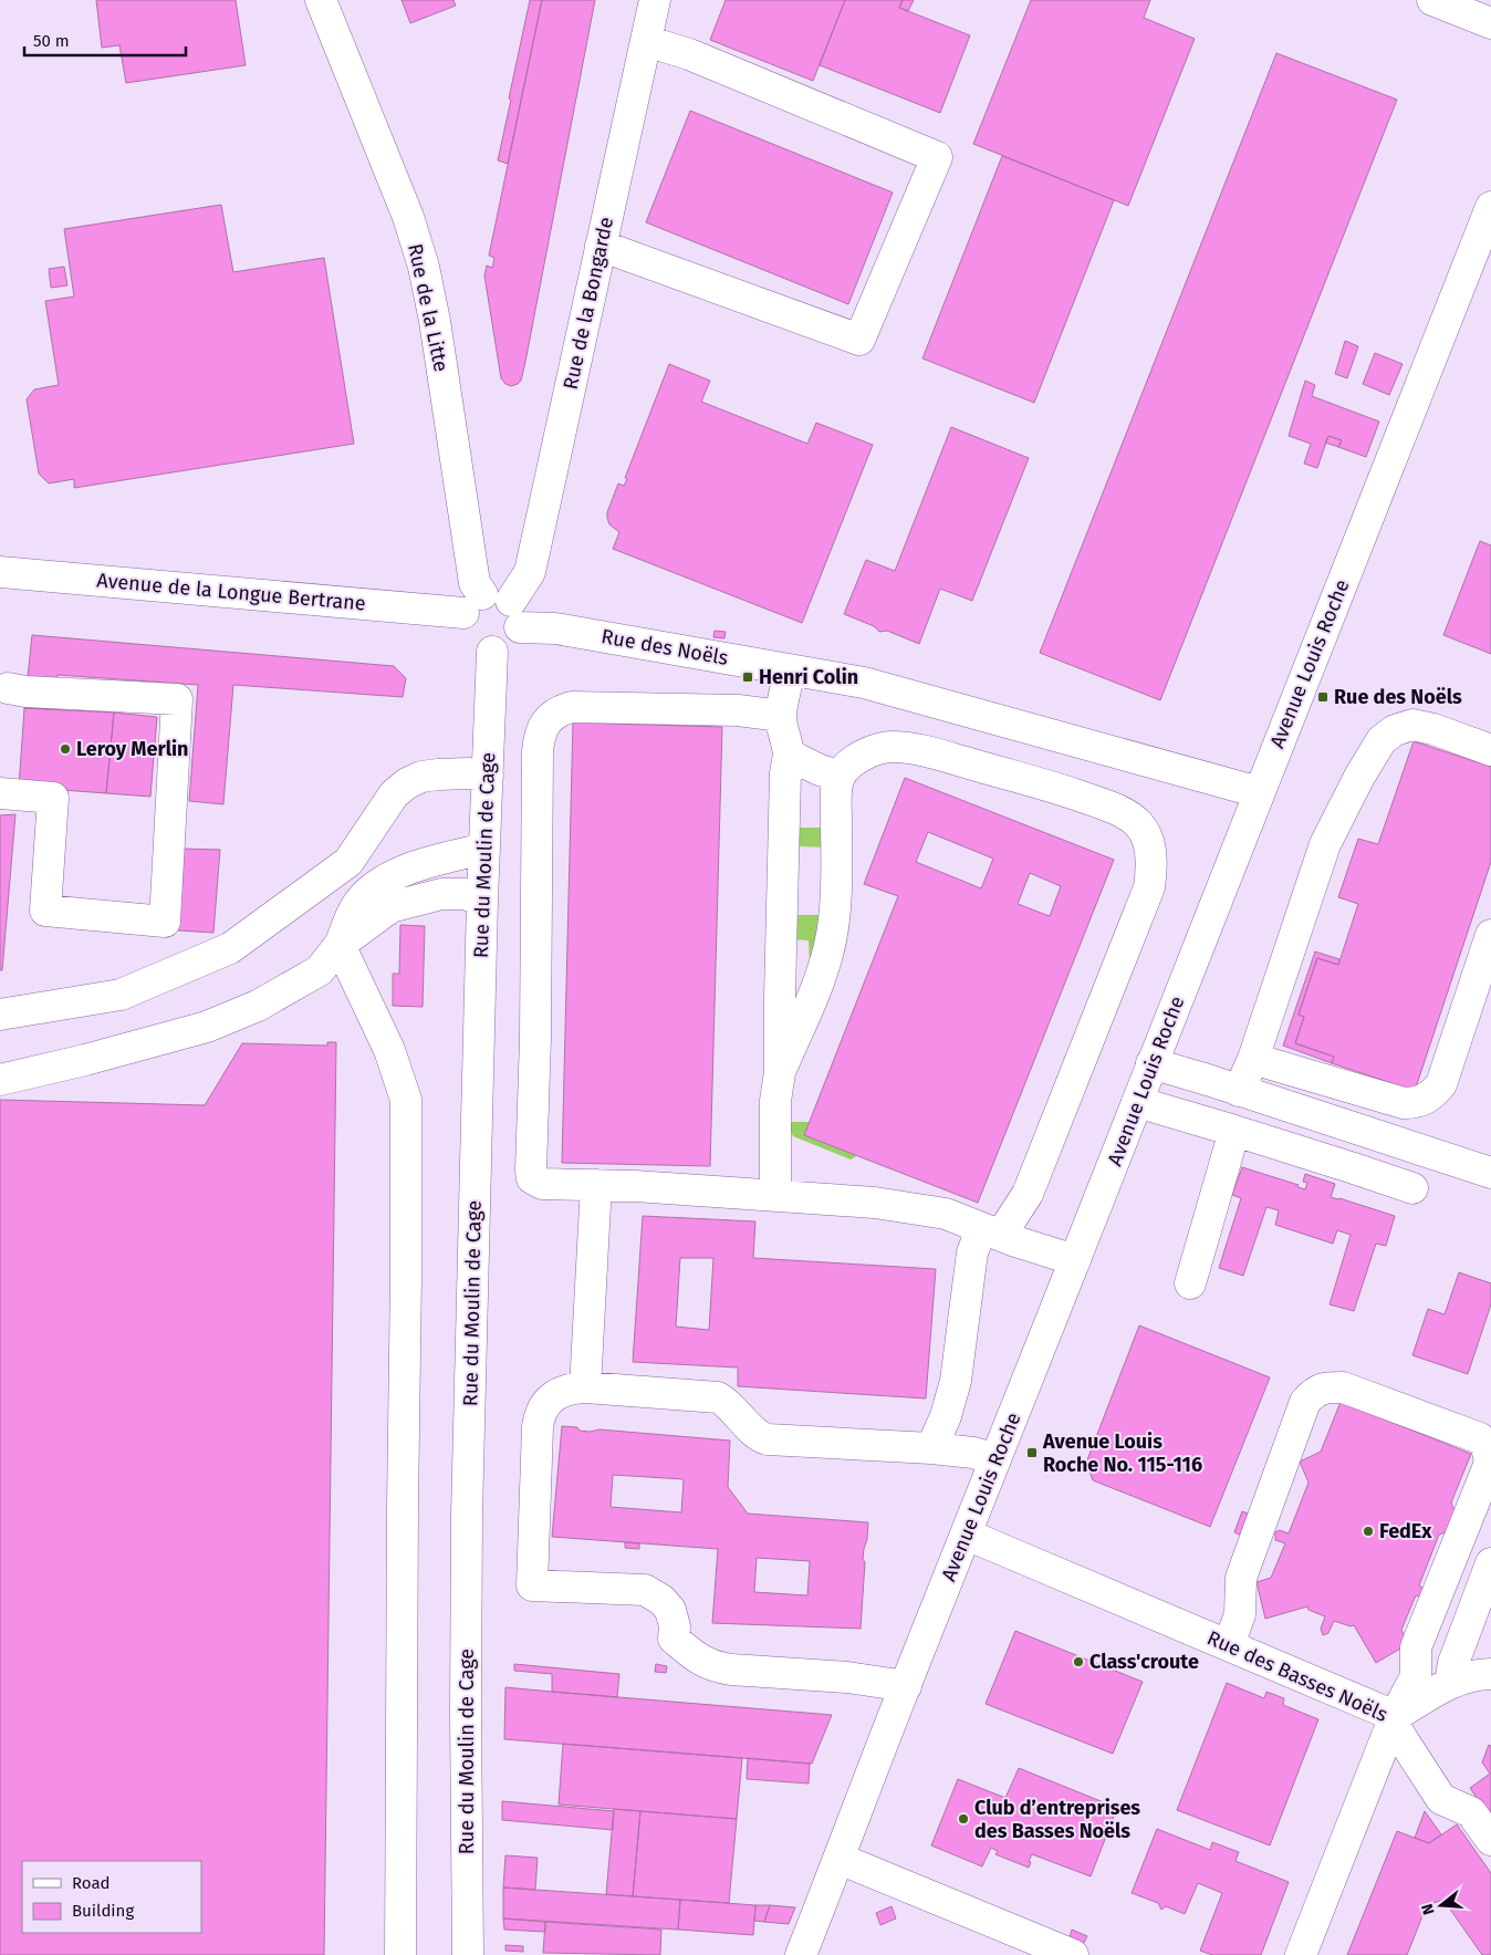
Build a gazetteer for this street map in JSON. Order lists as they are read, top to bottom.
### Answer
{
  "streets": {
    "street": [
      "Rue de la Bongarde",
      "Rue de la Litte",
      "Avenue de la Longue Bertrane",
      "Rue des Noëls",
      "Avenue Louis Roche",
      "Rue du Moulin de Cage",
      "Rue des Basses Noëls"
    ]
  },
  "crossings": [
    ["Rue de la Bongarde", "Rue de la Litte"],
    ["Rue de la Bongarde", "Avenue de la Longue Bertrane"],
    ["Rue de la Bongarde", "Rue des Noëls"],
    ["Rue de la Bongarde", "Rue du Moulin de Cage"],
    ["Rue de la Litte", "Avenue de la Longue Bertrane"],
    ["Rue de la Litte", "Rue des Noëls"],
    ["Rue de la Litte", "Rue du Moulin de Cage"],
    ["Avenue de la Longue Bertrane", "Rue des Noëls"],
    ["Avenue de la Longue Bertrane", "Rue du Moulin de Cage"],
    ["Rue des Noëls", "Avenue Louis Roche"],
    ["Rue des Noëls", "Rue du Moulin de Cage"],
    ["Avenue Louis Roche", "Rue des Basses Noëls"]
  ],
  "places": {
    "transit": ["Henri Colin", "Rue des Noëls", "Avenue Louis Roche No. 115-116"],
    "other": [
      "Leroy Merlin",
      "FedEx",
      "Class'croute",
      "Club d’entreprises des Basses Noëls"
    ]
  },
  "legend": ["Road", "Building"],
  "scale_bar": "50 m",
  "north": "left"
}
